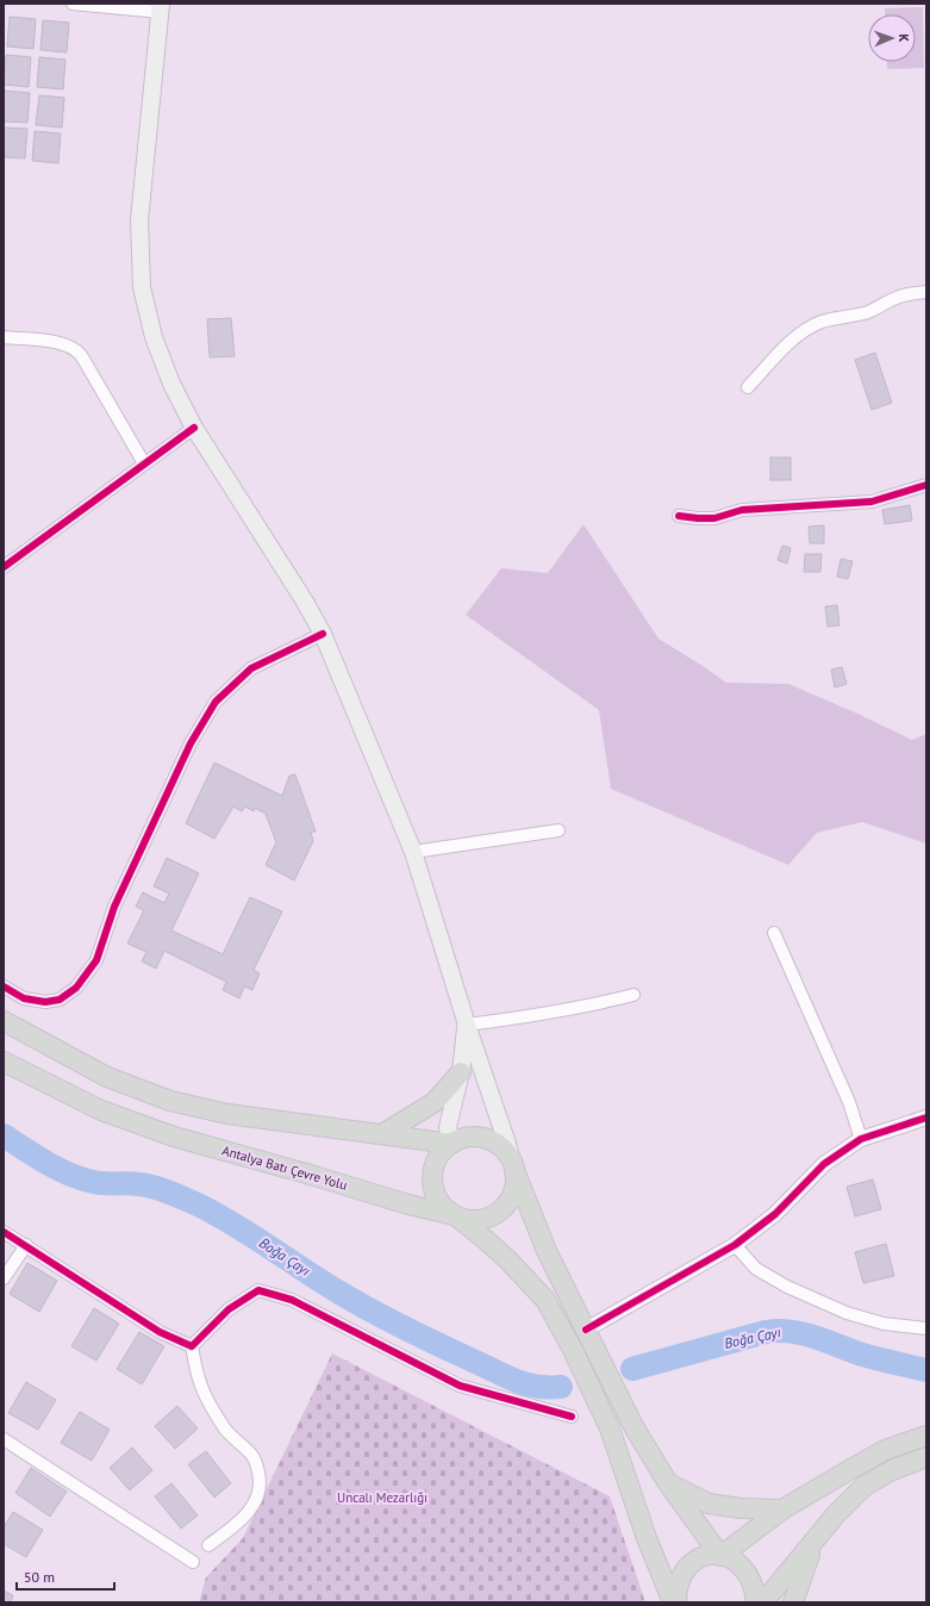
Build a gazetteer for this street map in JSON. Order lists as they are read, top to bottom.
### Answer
{
  "streets": {
    "highway": ["Antalya Batı Çevre Yolu"]
  },
  "water": ["Boğa Çayı"],
  "parks": ["Uncalı Mezarlığı"],
  "scale_bar": "50 m",
  "north": "right"
}
